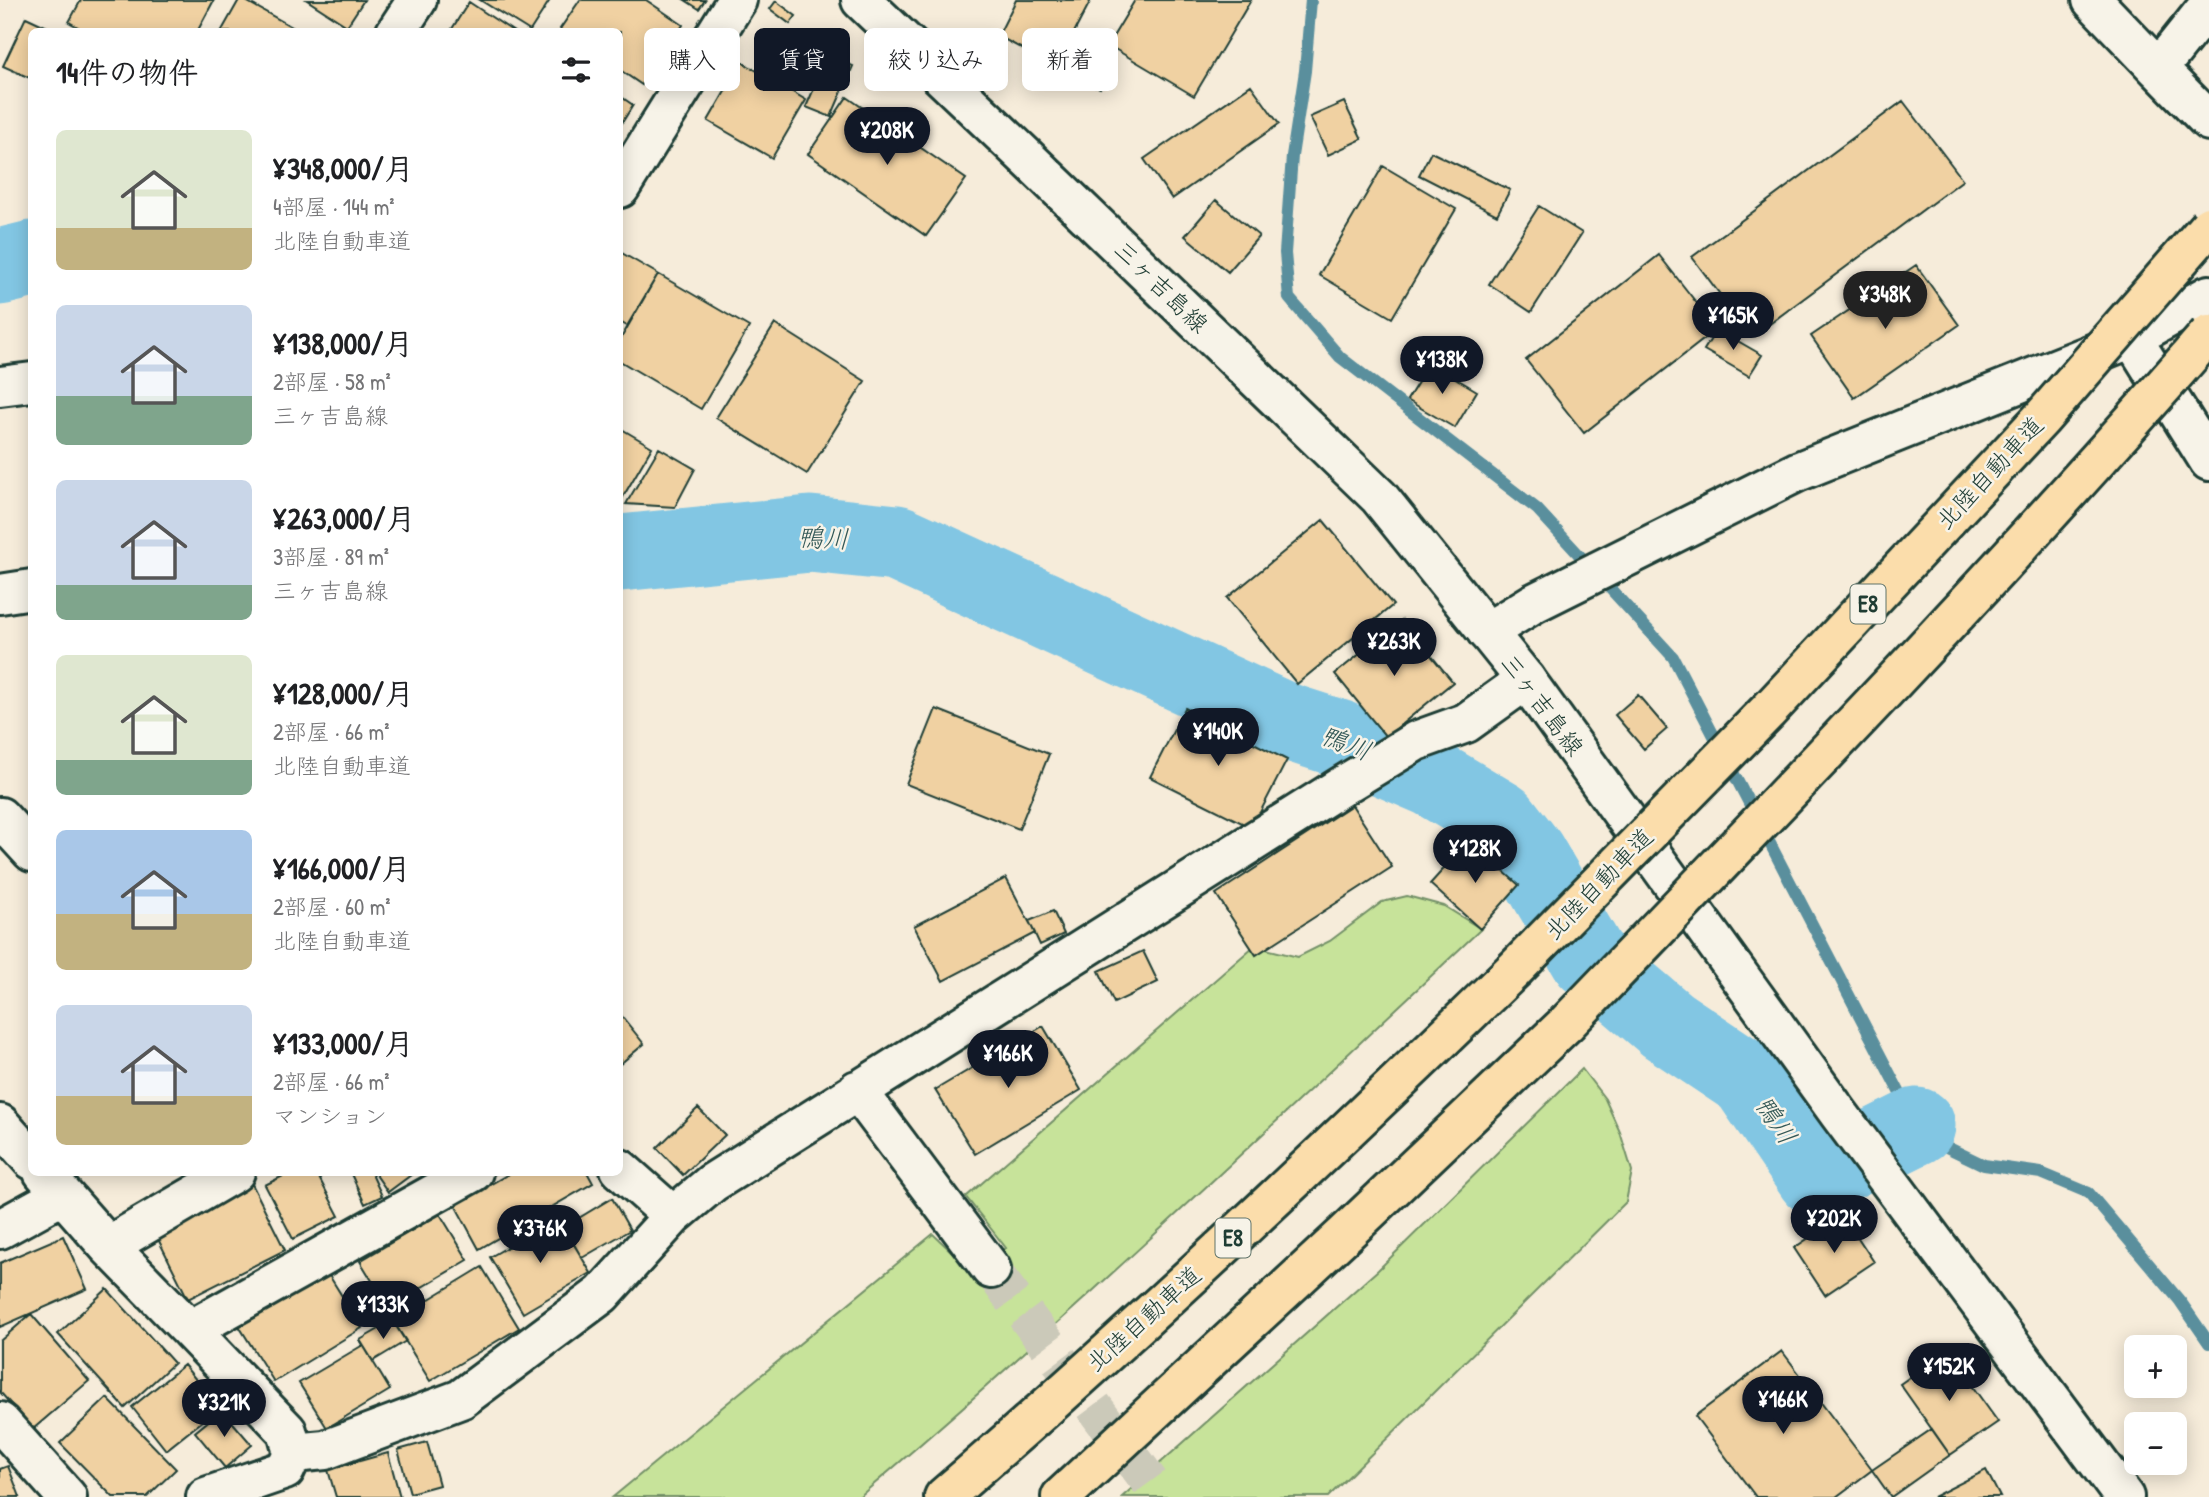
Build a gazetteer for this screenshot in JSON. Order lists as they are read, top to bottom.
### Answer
{
  "streets": {
    "highway": ["北陸自動車道", "E8"],
    "street": ["三ヶ吉島線"]
  },
  "water": ["鴨川"],
  "page": {
    "chip": [
      "購入",
      "賃貸",
      "絞り込み",
      "新着"
    ],
    "heading": "14件の物件",
    "price": [
      "¥208K",
      "¥348K",
      "¥165K",
      "¥138K",
      "¥263K",
      "¥140K",
      "¥128K",
      "¥166K",
      "¥202K",
      "¥376K",
      "¥133K",
      "¥152K",
      "¥166K",
      "¥321K"
    ],
    "list": [
      {
        "name": "¥348,000/月",
        "note": "4部屋 · 144 m² · 北陸自動車道"
      },
      {
        "name": "¥138,000/月",
        "note": "2部屋 · 58 m² · 三ヶ吉島線"
      },
      {
        "name": "¥263,000/月",
        "note": "3部屋 · 89 m² · 三ヶ吉島線"
      },
      {
        "name": "¥128,000/月",
        "note": "2部屋 · 66 m² · 北陸自動車道"
      },
      {
        "name": "¥166,000/月",
        "note": "2部屋 · 60 m² · 北陸自動車道"
      },
      {
        "name": "¥133,000/月",
        "note": "2部屋 · 66 m² · マンション"
      }
    ],
    "map_buttons": ["+", "−"]
  }
}
